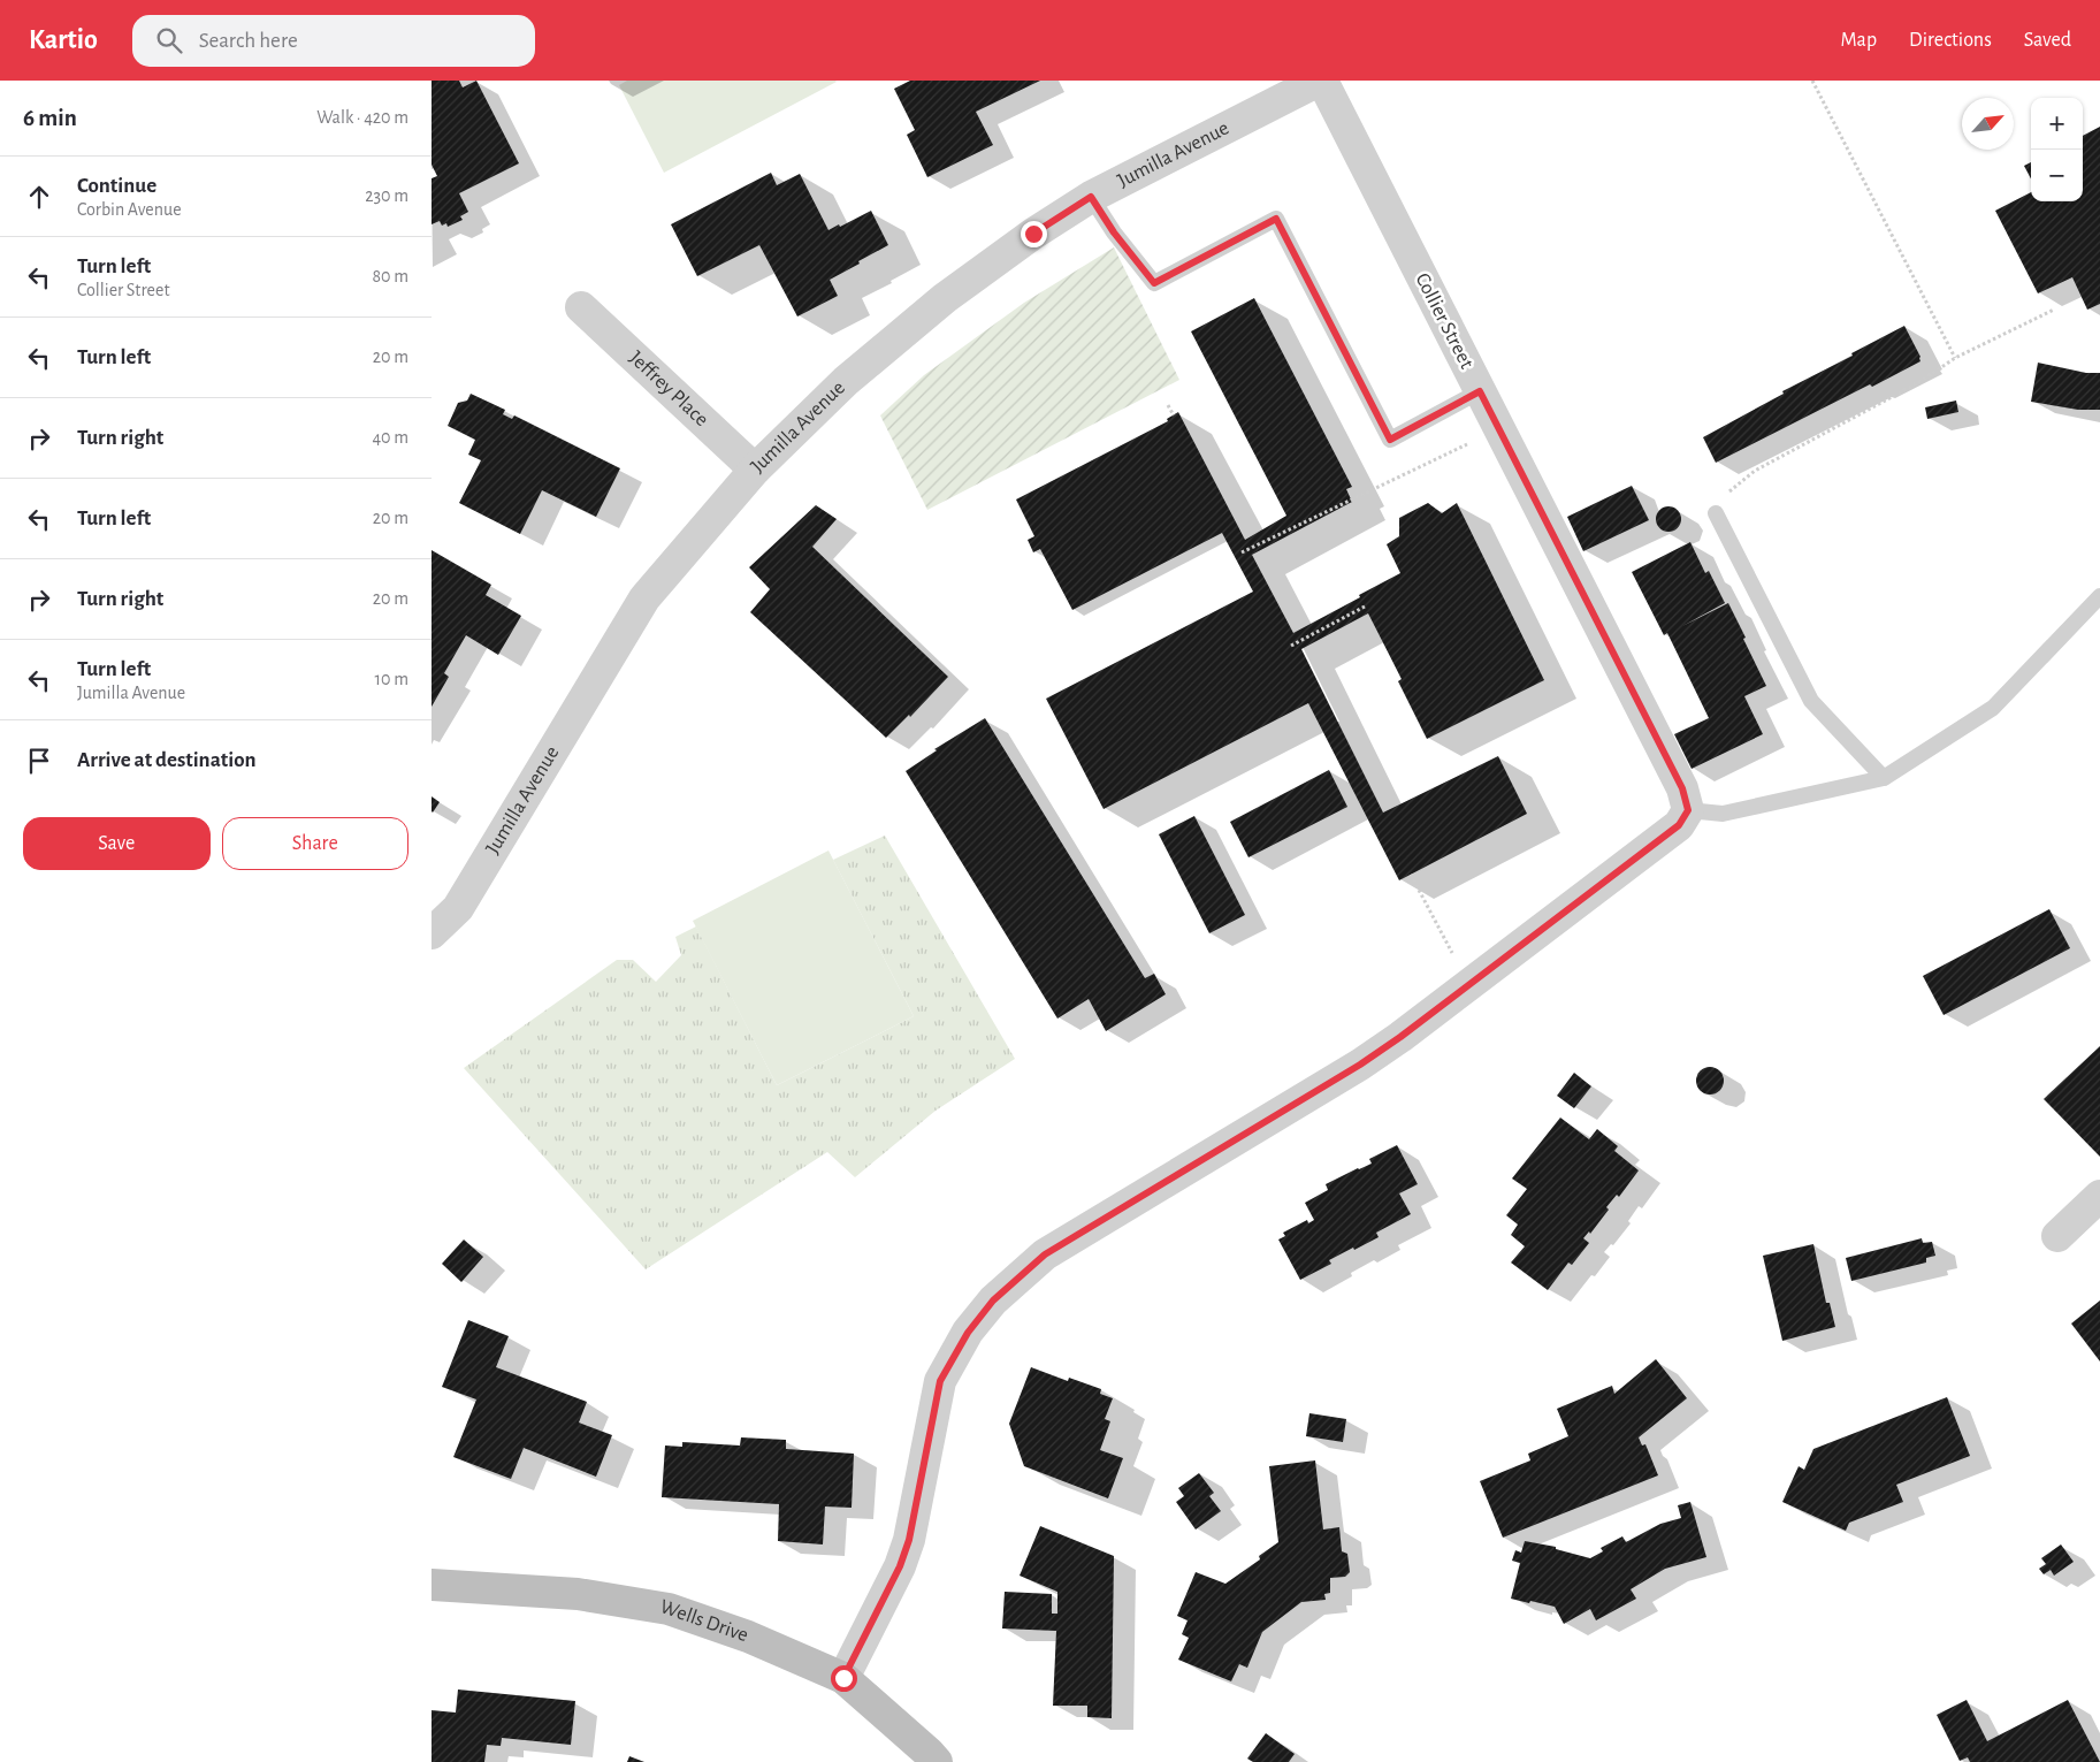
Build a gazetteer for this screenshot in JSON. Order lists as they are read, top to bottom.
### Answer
{
  "streets": {
    "main road": ["Wells Drive"],
    "street": ["Jumilla Avenue", "Collier Street", "Jeffrey Place"]
  },
  "crossings": [
    ["Jumilla Avenue", "Collier Street"],
    ["Jumilla Avenue", "Jeffrey Place"]
  ],
  "north": "top right",
  "page": {
    "header": "Kartio",
    "search": "Search here",
    "nav": ["Map", "Directions", "Saved"],
    "heading": ["6 min", "Walk · 420 m"],
    "map_buttons": ["+", "−"],
    "list": [
      ["Continue", "Corbin Avenue", "230 m"],
      ["Turn left", "Collier Street", "80 m"],
      ["Turn left", "20 m"],
      ["Turn right", "40 m"],
      ["Turn left", "20 m"],
      ["Turn right", "20 m"],
      ["Turn left", "Jumilla Avenue", "10 m"],
      "Arrive at destination"
    ],
    "buttons": ["Save", "Share"]
  }
}
